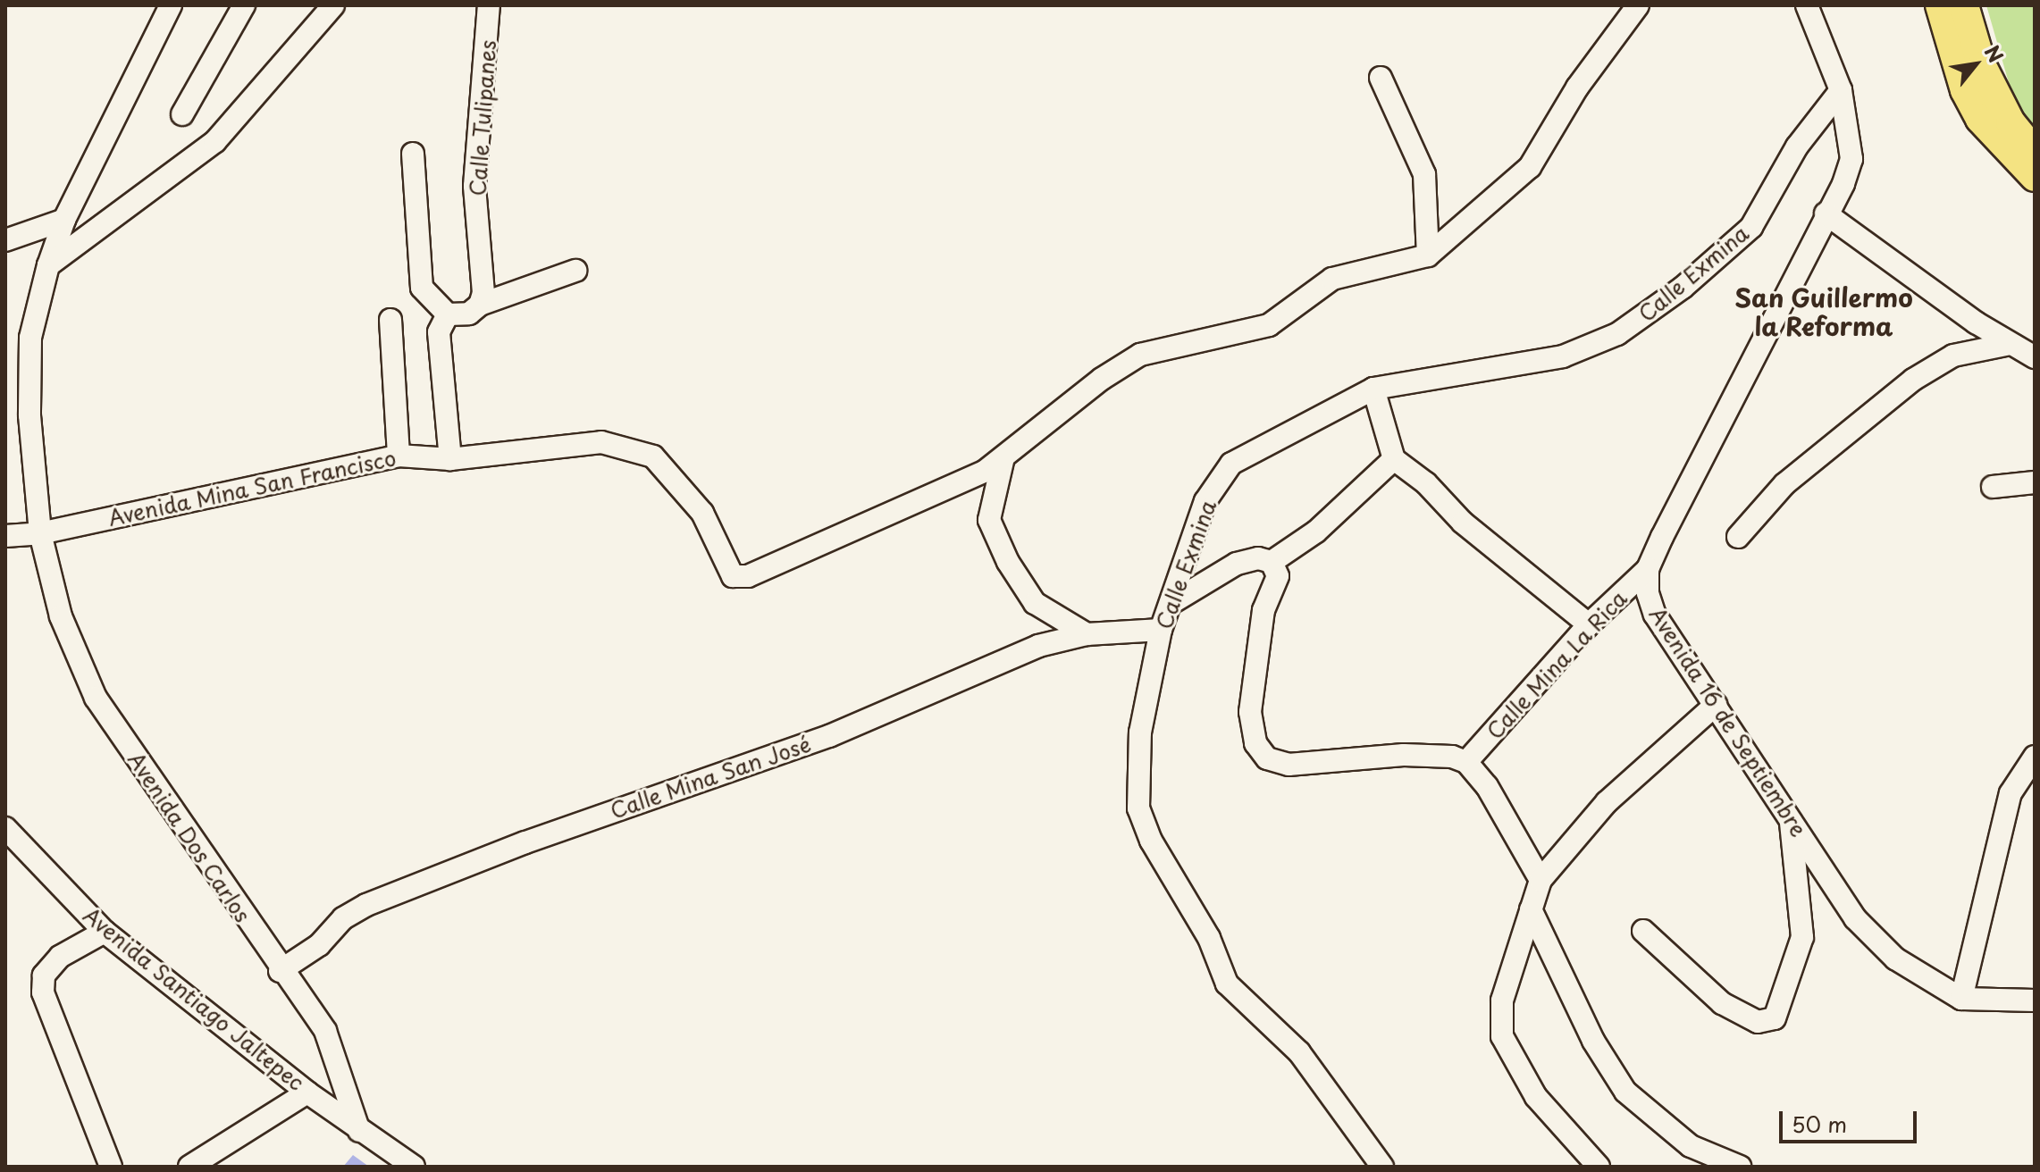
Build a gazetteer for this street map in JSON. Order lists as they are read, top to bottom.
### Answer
{
  "streets": {
    "street": [
      "Calle Tulipanes",
      "Calle Exmina",
      "Avenida Mina San Francisco",
      "Calle Mina La Rica",
      "Avenida 16 de Septiembre",
      "Calle Mina San José",
      "Avenida Dos Carlos",
      "Avenida Santiago Jaltepec"
    ]
  },
  "crossings": [
    ["Calle Exmina", "Calle Mina San José"],
    ["Avenida Mina San Francisco", "Avenida Dos Carlos"],
    ["Calle Mina La Rica", "Avenida 16 de Septiembre"],
    ["Calle Mina San José", "Avenida Dos Carlos"],
    ["Avenida Dos Carlos", "Avenida Santiago Jaltepec"]
  ],
  "districts": ["San Guillermo la Reforma"],
  "scale_bar": "50 m",
  "north": "top right"
}
